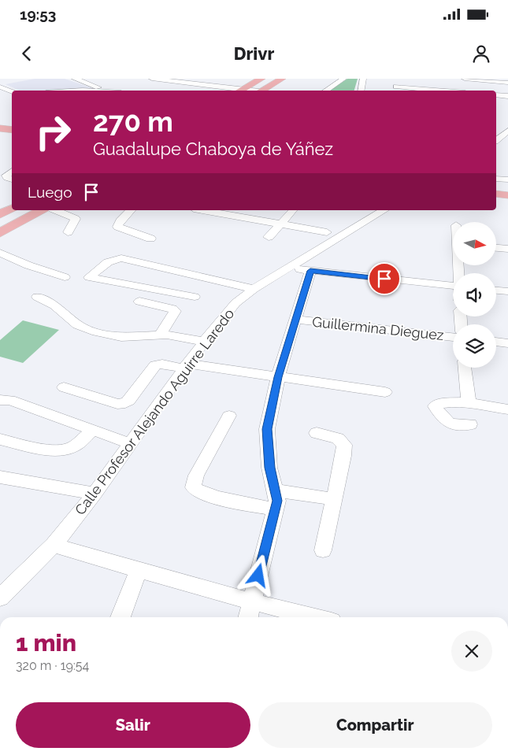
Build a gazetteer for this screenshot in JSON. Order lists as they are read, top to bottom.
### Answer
{
  "streets": {
    "street": ["Guillermina Dieguez", "Calle Profesor Alejando Aguirre Laredo"]
  },
  "north": "right",
  "page": {
    "status": "19:53",
    "header": "Drivr",
    "turn": ["270 m", "Guadalupe Chaboya de Yáñez"],
    "then": "Luego",
    "heading": ["1 min", "320 m · 19:54"],
    "buttons": ["Salir", "Compartir"]
  }
}
